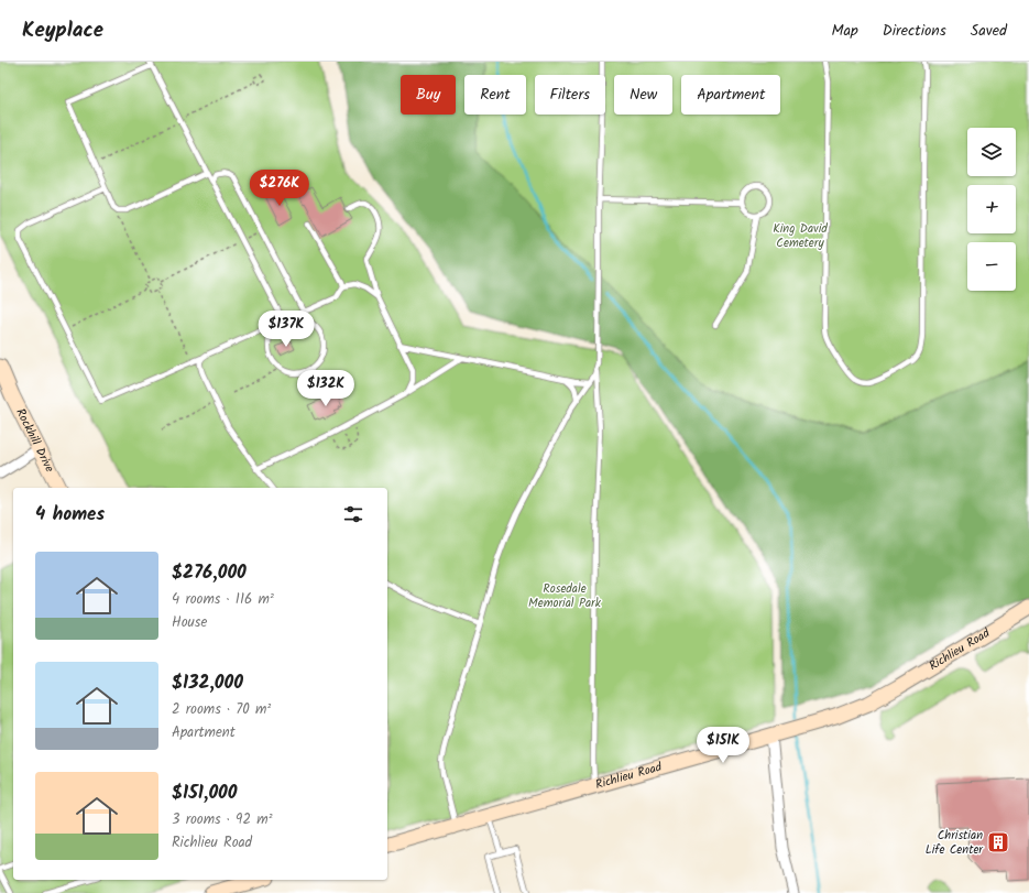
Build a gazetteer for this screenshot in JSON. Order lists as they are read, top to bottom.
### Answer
{
  "streets": {
    "main road": ["Rockhill Drive", "Richlieu Road"]
  },
  "parks": ["King David Cemetery", "Rosedale Memorial Park"],
  "places": {
    "building": ["Christian Life Center"]
  },
  "page": {
    "header": "Keyplace",
    "nav": ["Map", "Directions", "Saved"],
    "chip": [
      "Buy",
      "Rent",
      "Filters",
      "New",
      "Apartment"
    ],
    "map_buttons": ["+", "−"],
    "price": [
      "$276K",
      "$137K",
      "$132K",
      "$151K"
    ],
    "heading": "4 homes",
    "list": [
      {
        "name": "$276,000",
        "note": "4 rooms · 116 m² · House"
      },
      {
        "name": "$132,000",
        "note": "2 rooms · 70 m² · Apartment"
      },
      {
        "name": "$151,000",
        "note": "3 rooms · 92 m² · Richlieu Road"
      }
    ]
  }
}
